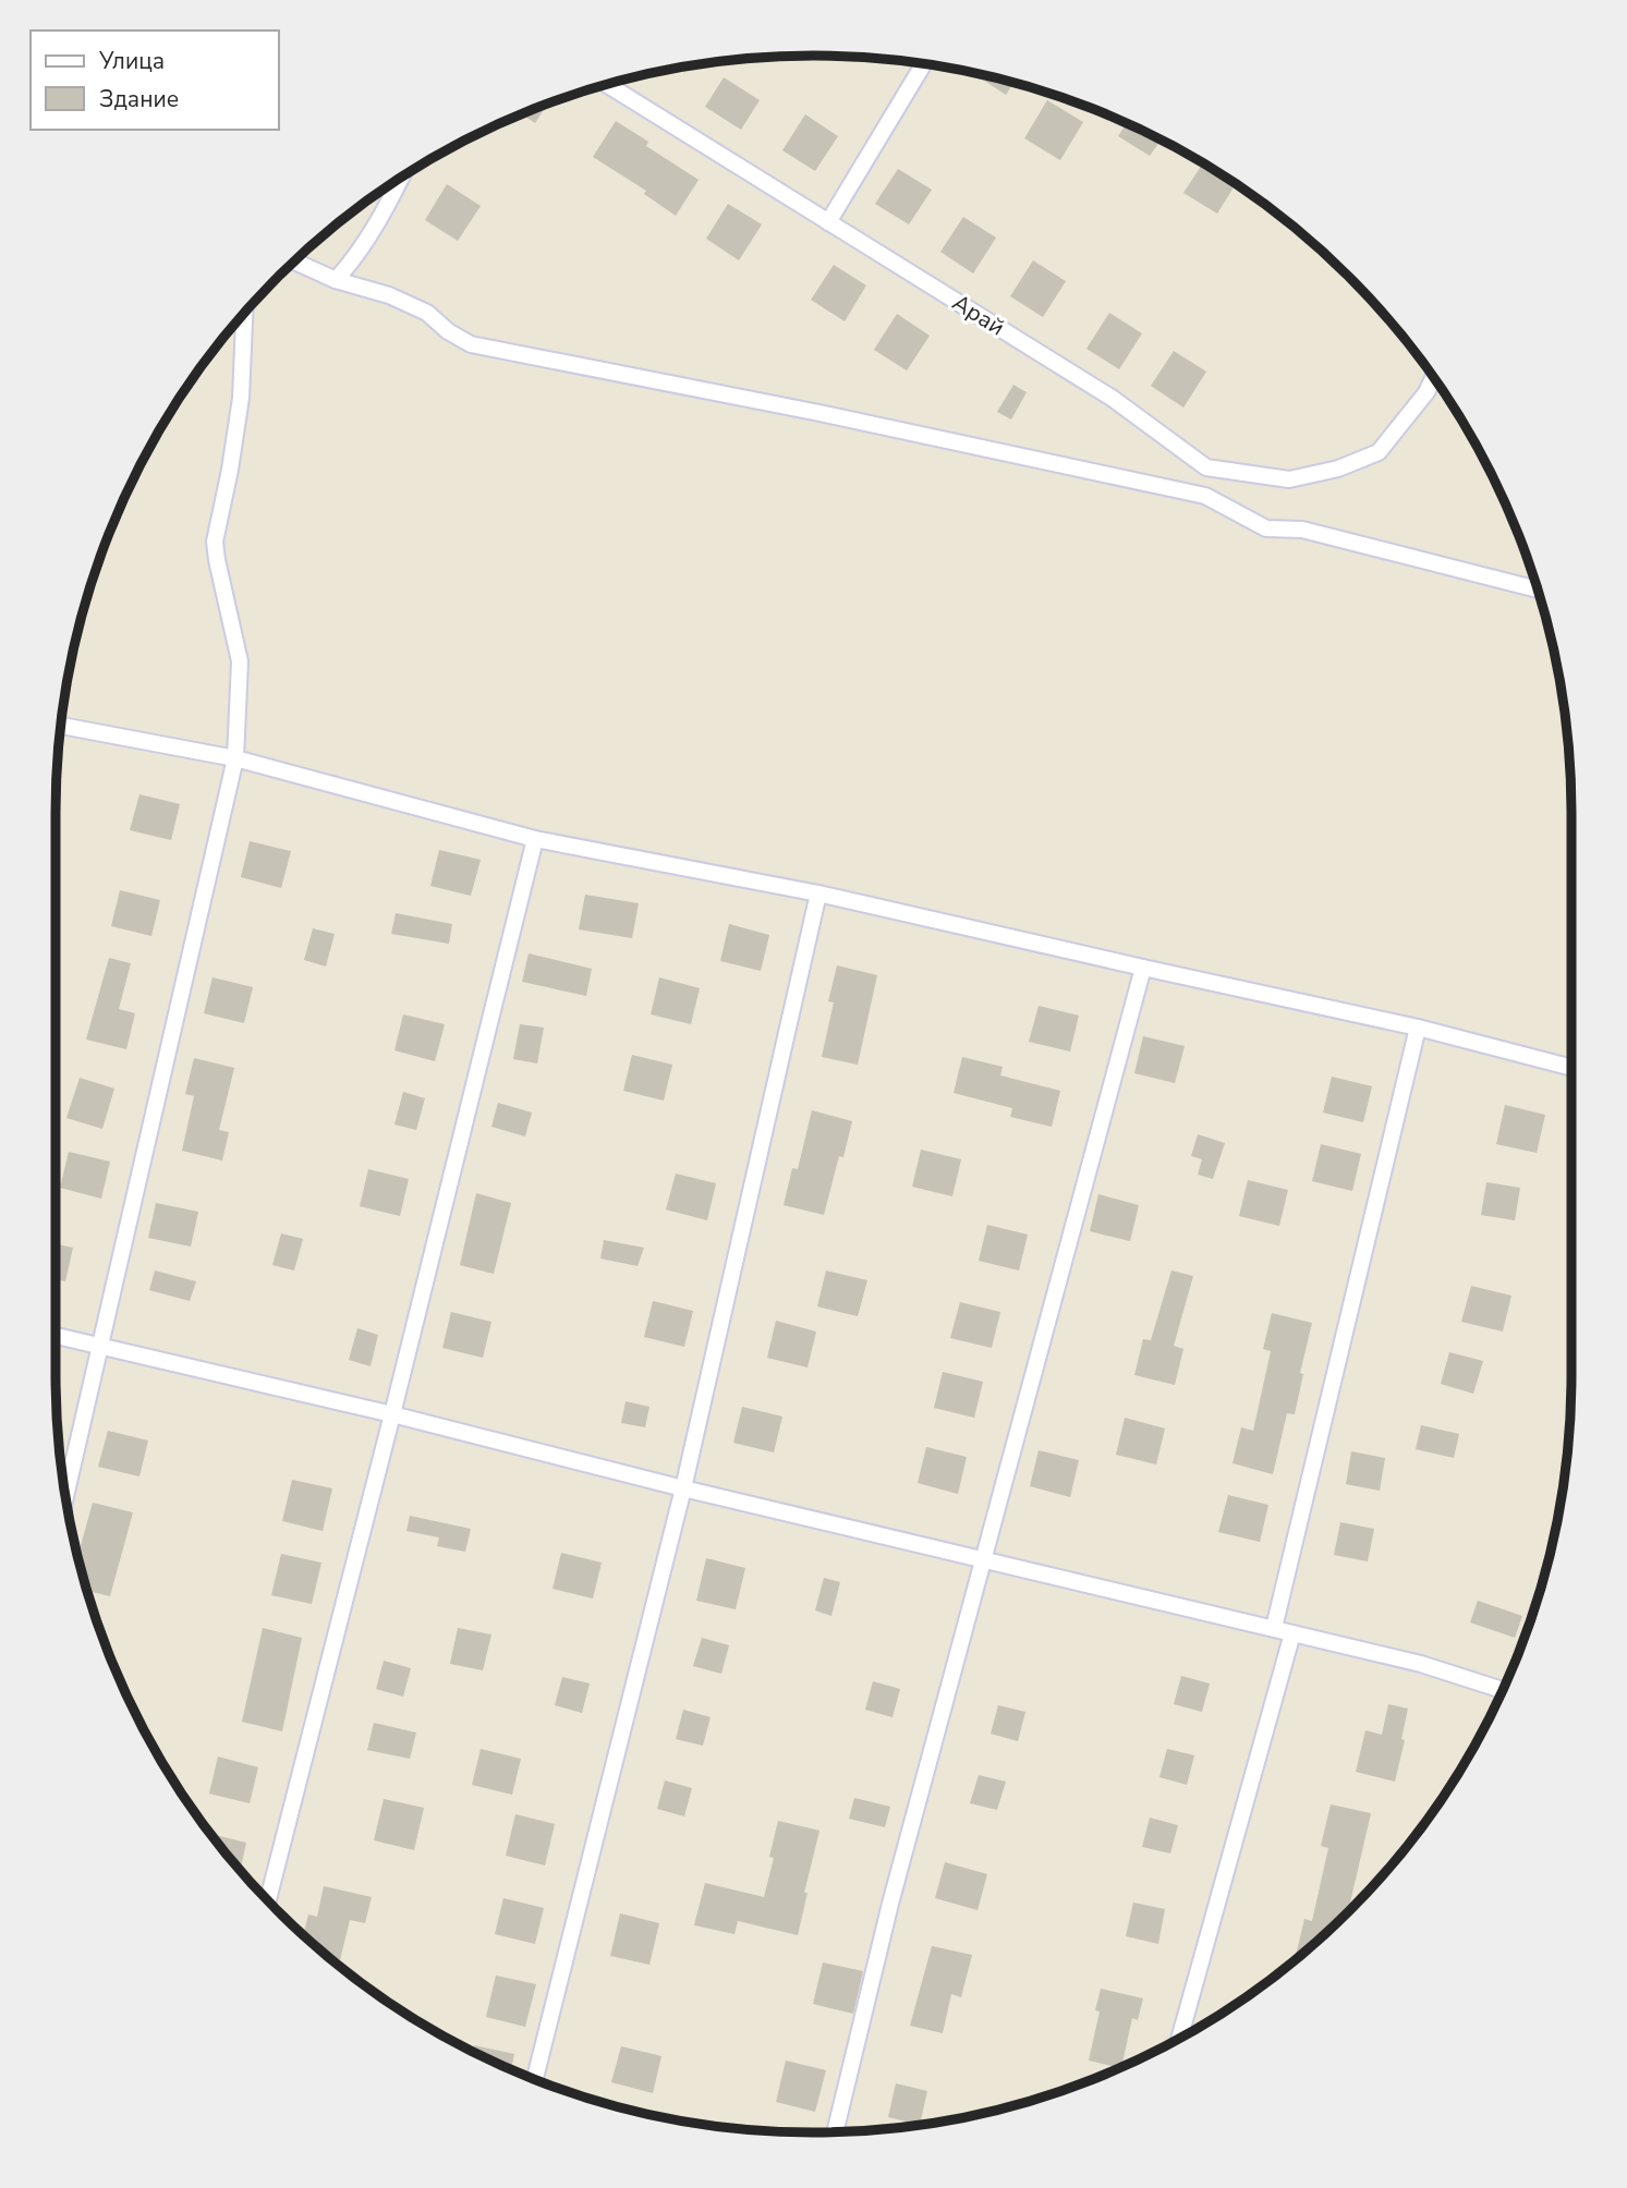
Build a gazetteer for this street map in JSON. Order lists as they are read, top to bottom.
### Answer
{
  "streets": {
    "street": ["Арай"]
  },
  "legend": ["Улица", "Здание"]
}
